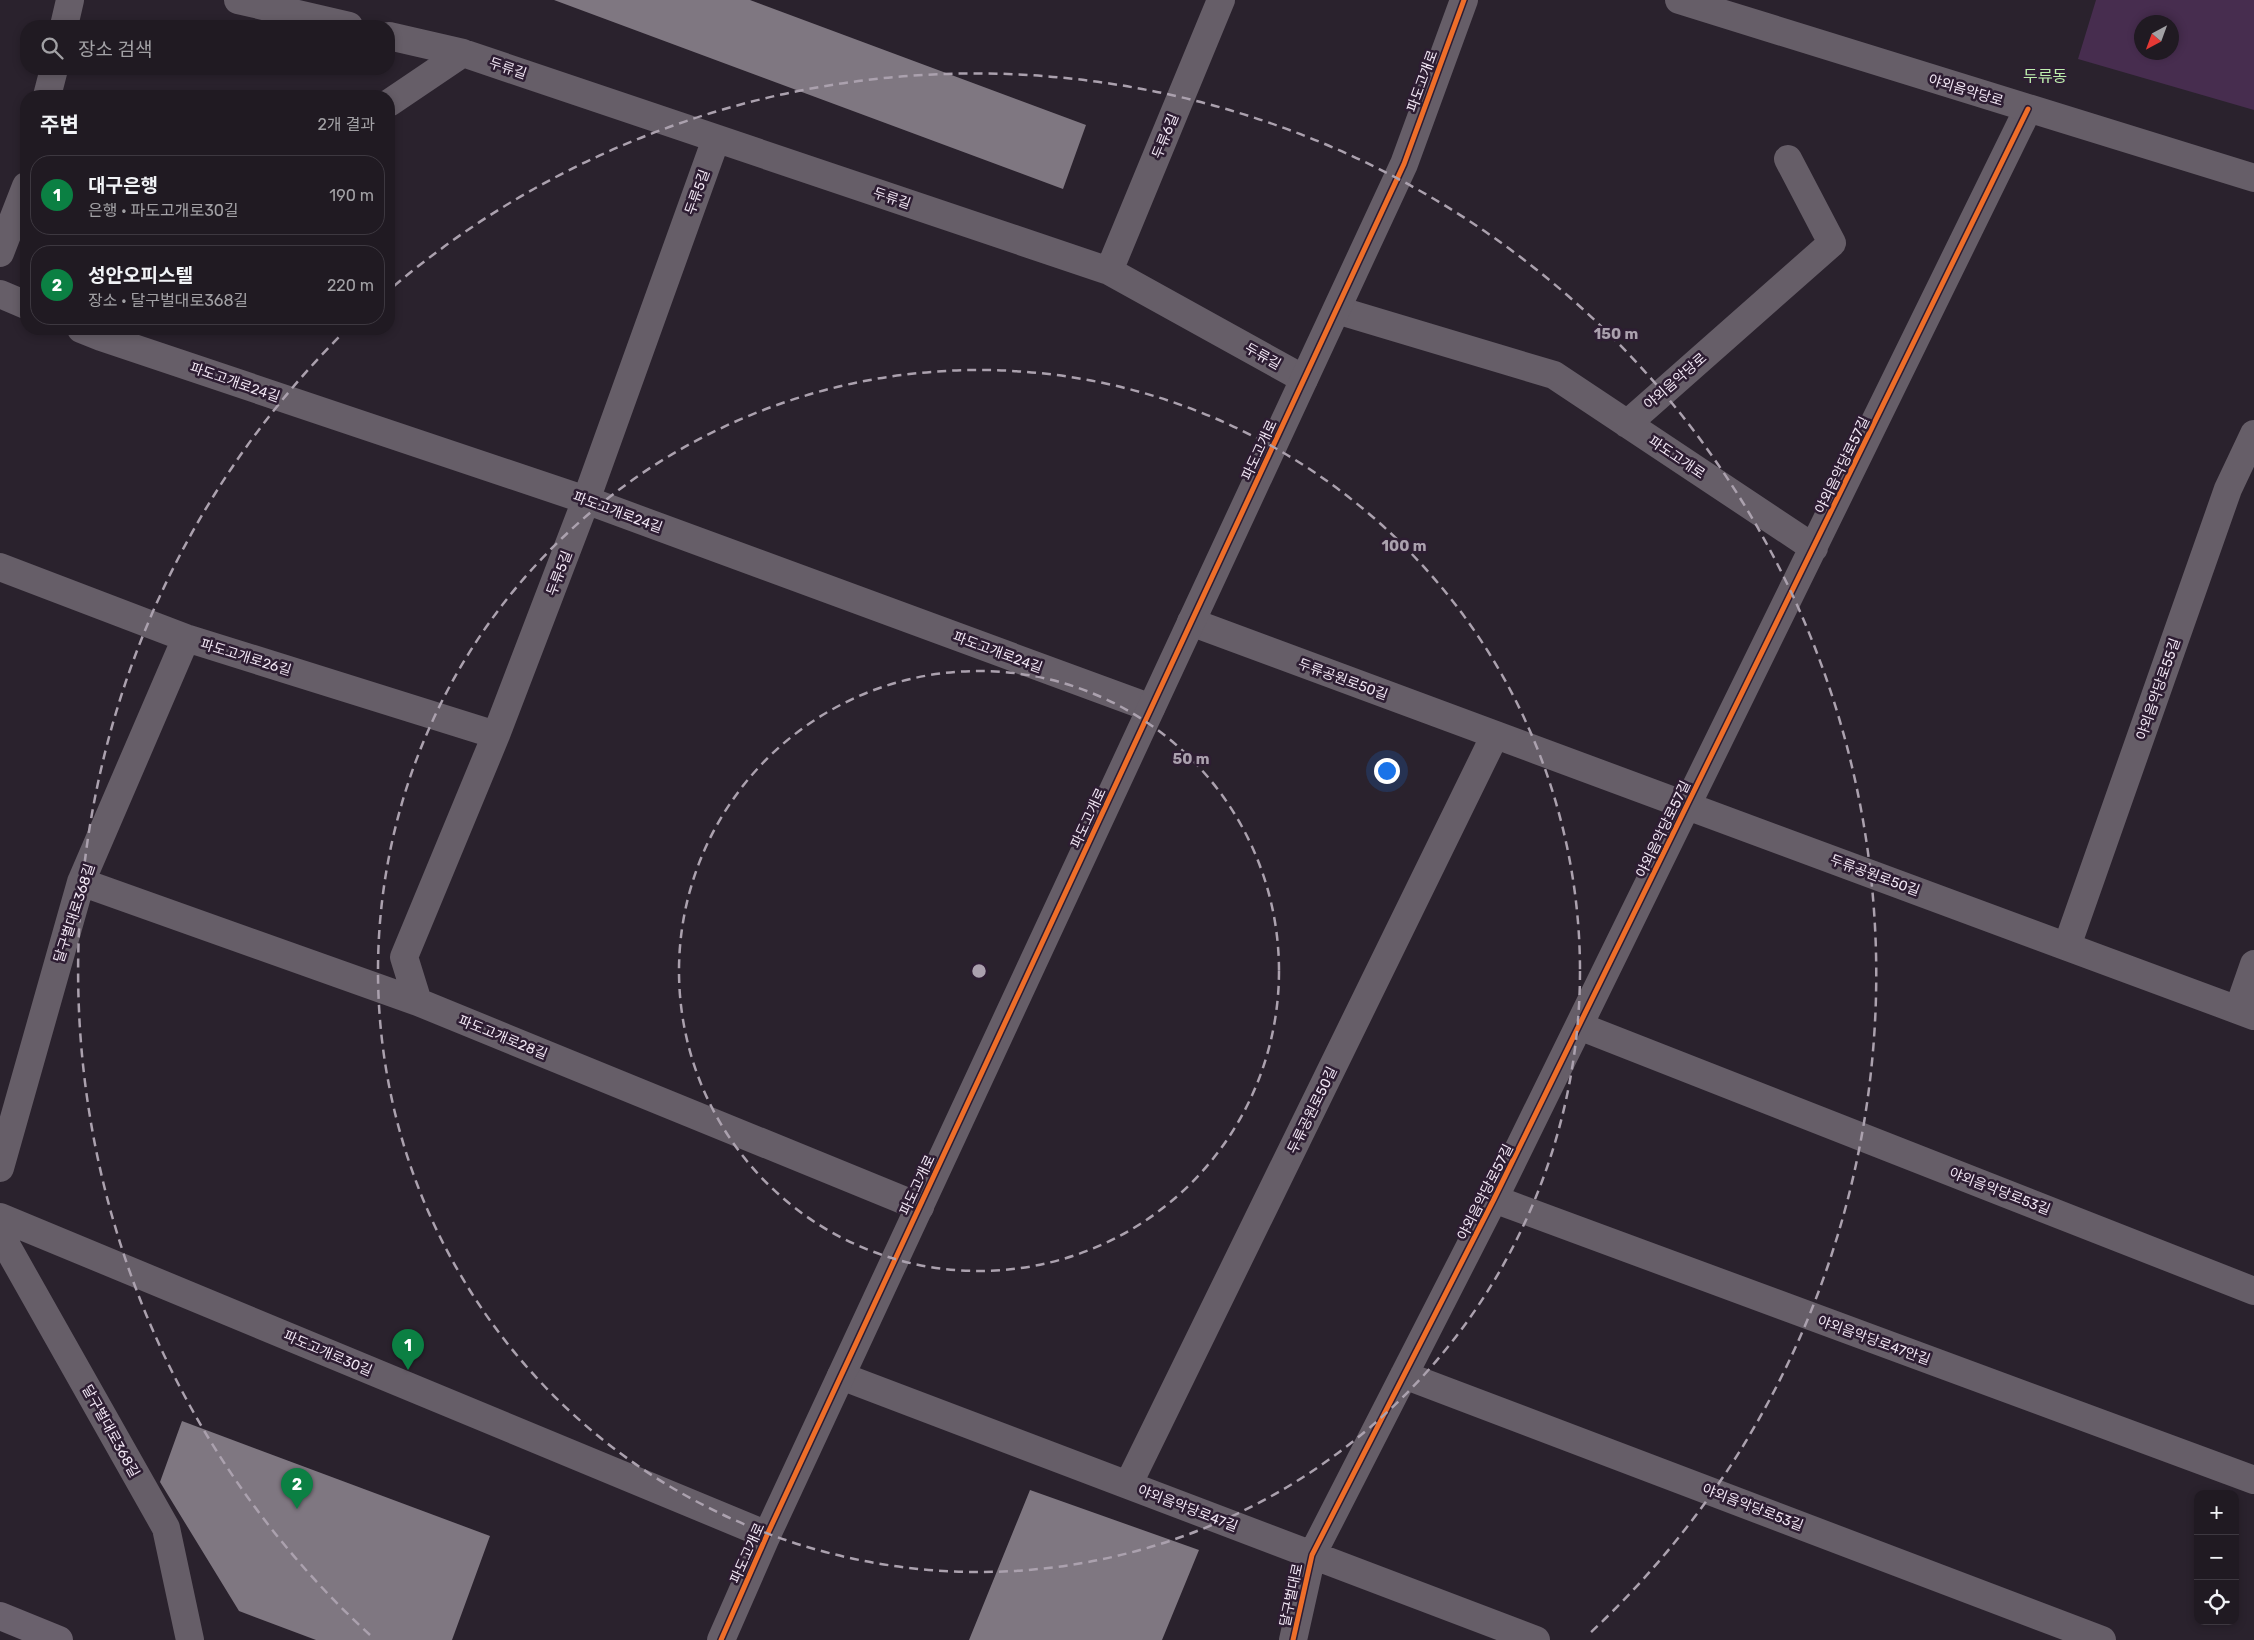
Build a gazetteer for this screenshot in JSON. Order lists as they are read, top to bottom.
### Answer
{
  "streets": {
    "street": [
      "두류길",
      "파도고개로",
      "야외음악당로",
      "두류6길",
      "두류5길",
      "파도고개로24길",
      "야외음악당로57길",
      "파도고개로26길",
      "두류공원로50길",
      "야외음악당로55길",
      "달구벌대로368길",
      "파도고개로28길",
      "야외음악당로53길",
      "야외음악당로47안길",
      "파도고개로30길",
      "야외음악당로47길",
      "달구벌대로"
    ]
  },
  "crossings": [
    ["두류길", "파도고개로"],
    ["두류길", "두류6길"],
    ["두류길", "두류5길"],
    ["파도고개로", "야외음악당로"],
    ["파도고개로", "파도고개로24길"],
    ["파도고개로", "야외음악당로57길"],
    ["파도고개로", "두류공원로50길"],
    ["파도고개로", "파도고개로28길"],
    ["파도고개로", "파도고개로30길"],
    ["파도고개로", "야외음악당로47길"],
    ["야외음악당로", "야외음악당로57길"],
    ["두류5길", "파도고개로24길"],
    ["두류5길", "파도고개로26길"],
    ["두류5길", "파도고개로28길"],
    ["야외음악당로57길", "두류공원로50길"],
    ["야외음악당로57길", "야외음악당로53길"],
    ["야외음악당로57길", "야외음악당로47안길"],
    ["야외음악당로57길", "야외음악당로47길"],
    ["야외음악당로57길", "달구벌대로"],
    ["파도고개로26길", "달구벌대로368길"],
    ["두류공원로50길", "야외음악당로55길"],
    ["두류공원로50길", "야외음악당로47길"],
    ["달구벌대로368길", "파도고개로28길"],
    ["야외음악당로47길", "달구벌대로"]
  ],
  "districts": ["두류동"],
  "north": "bottom left",
  "page": {
    "search": "장소 검색",
    "heading": ["주변", "2개 결과"],
    "list": [
      {
        "mark": "1",
        "name": "대구은행",
        "note": "은행 · 파도고개로30길",
        "value": "190 m"
      },
      {
        "mark": "2",
        "name": "성안오피스텔",
        "note": "장소 · 달구벌대로368길",
        "value": "220 m"
      }
    ],
    "pins": ["1", "2"],
    "map_buttons": ["+", "−"]
  },
  "rings": ["150 m", "100 m", "50 m"]
}
